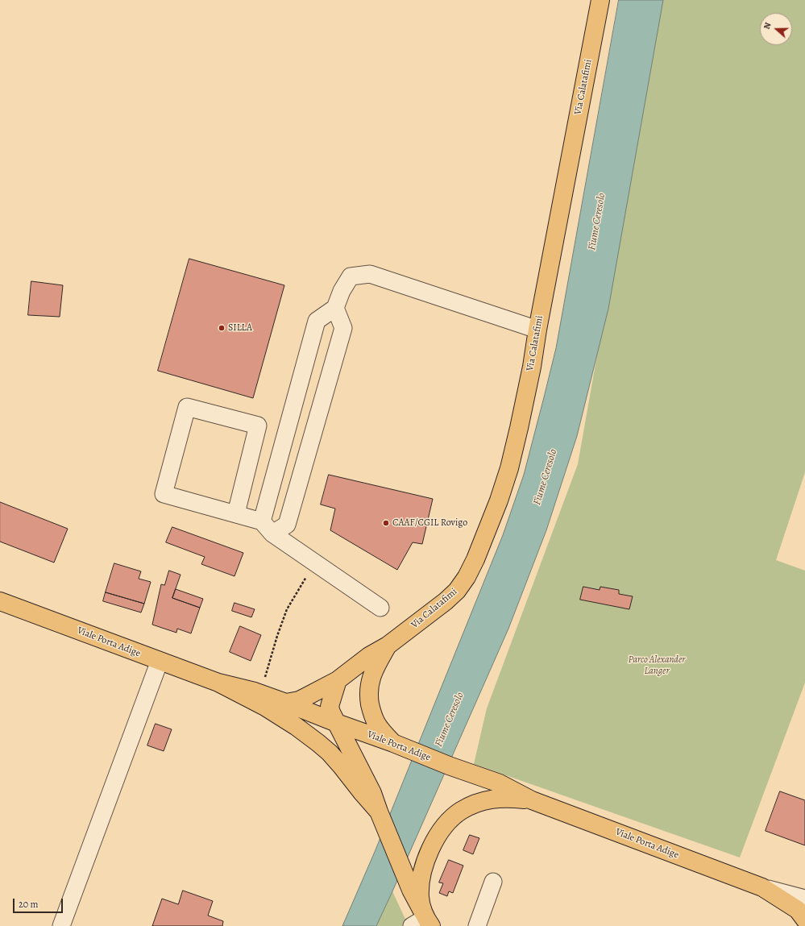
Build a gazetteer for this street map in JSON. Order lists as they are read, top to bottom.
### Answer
{
  "streets": {
    "main road": ["Via Calatafimi", "Viale Porta Adige"]
  },
  "crossings": [
    ["Via Calatafimi", "Viale Porta Adige"]
  ],
  "water": ["Fiume Ceresolo"],
  "parks": ["Parco Alexander Langer"],
  "places": ["SILLA", "CAAF/CGIL Rovigo"],
  "scale_bar": "20 m",
  "north": "left"
}
